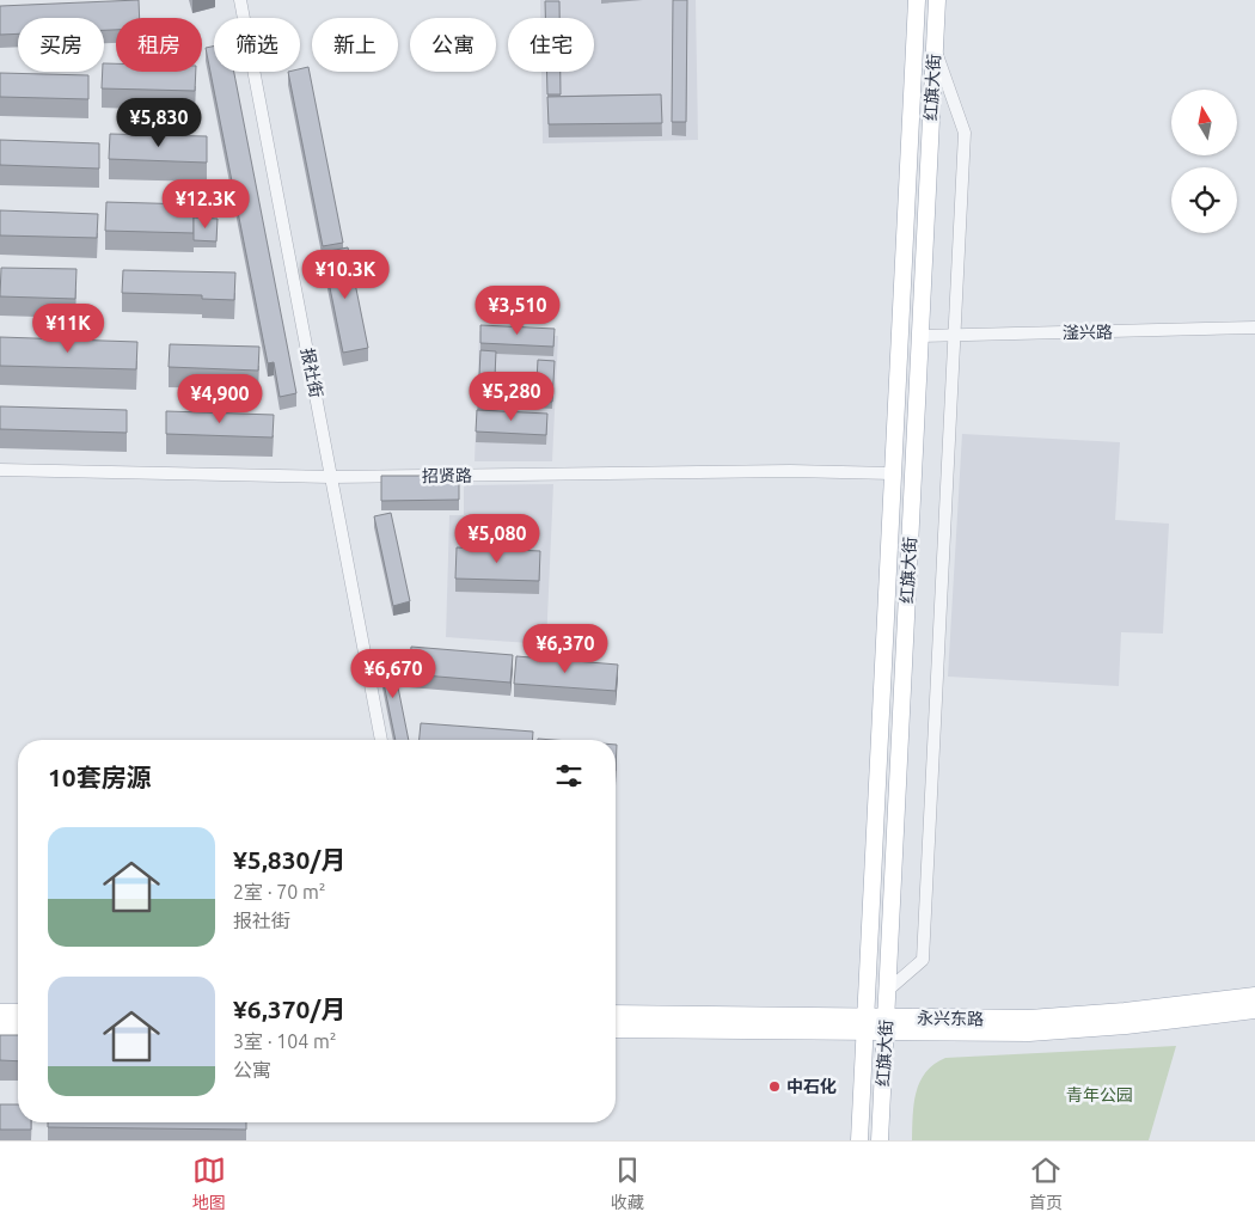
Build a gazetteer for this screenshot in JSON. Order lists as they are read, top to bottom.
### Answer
{
  "streets": {
    "main road": ["红旗大街", "永兴东路"],
    "street": ["滏兴路", "报社街", "招贤路"]
  },
  "crossings": [
    ["红旗大街", "滏兴路"],
    ["红旗大街", "招贤路"],
    ["红旗大街", "永兴东路"],
    ["报社街", "招贤路"]
  ],
  "parks": ["青年公园"],
  "places": ["中石化"],
  "north": "top",
  "page": {
    "chip": [
      "买房",
      "租房",
      "筛选",
      "新上",
      "公寓",
      "住宅"
    ],
    "price": [
      "¥5,830",
      "¥12.3K",
      "¥10.3K",
      "¥3,510",
      "¥11K",
      "¥5,280",
      "¥4,900",
      "¥5,080",
      "¥6,370",
      "¥6,670"
    ],
    "heading": "10套房源",
    "list": [
      {
        "name": "¥5,830/月",
        "note": "2室 · 70 m² · 报社街"
      },
      {
        "name": "¥6,370/月",
        "note": "3室 · 104 m² · 公寓"
      }
    ],
    "tabs": ["地图", "收藏", "首页"]
  }
}
